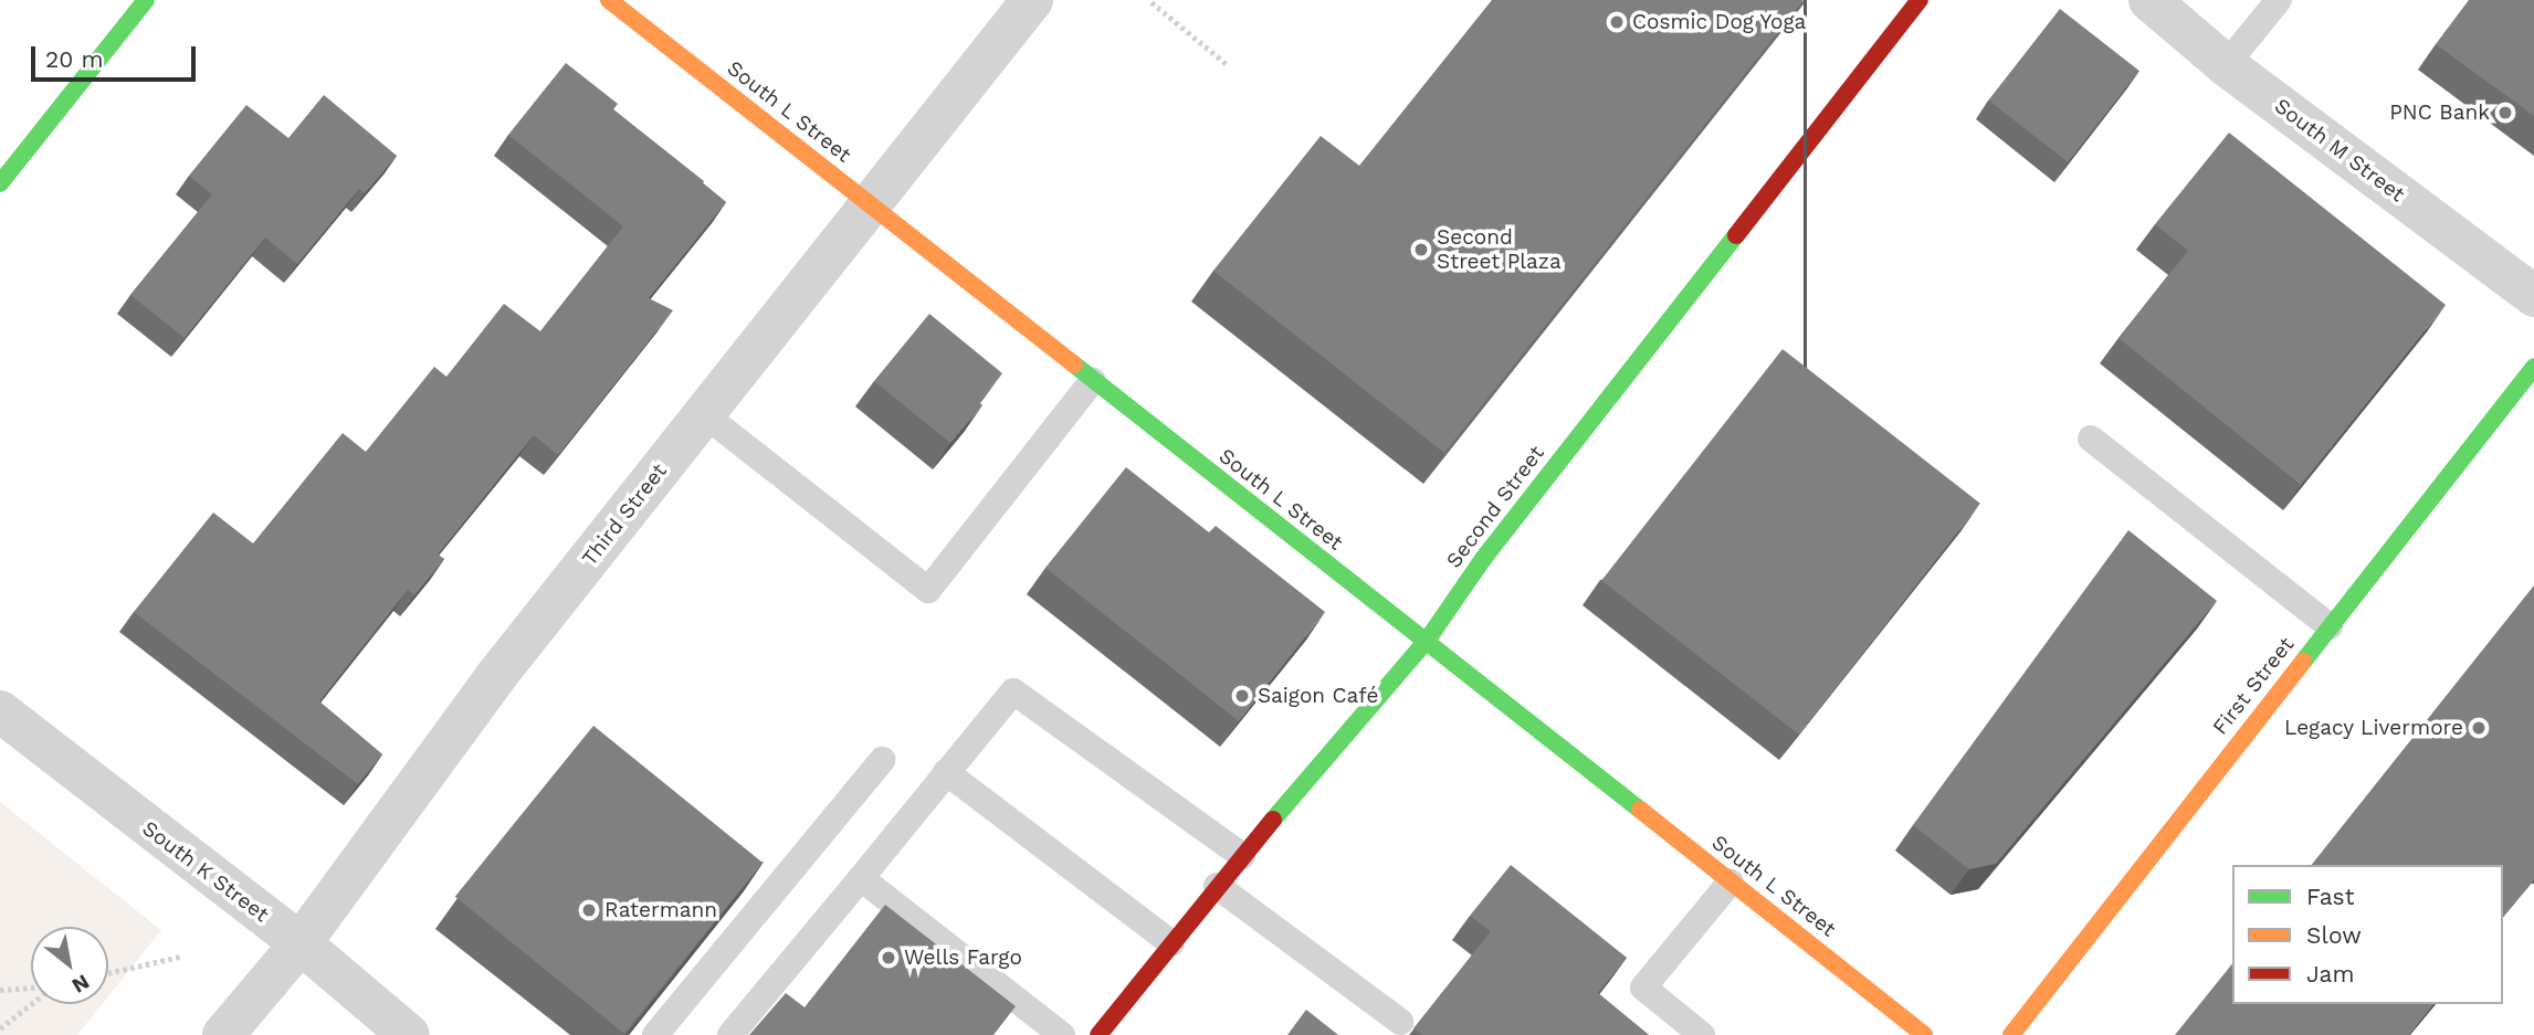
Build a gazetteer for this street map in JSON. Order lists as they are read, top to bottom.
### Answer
{
  "streets": {
    "street": [
      "South L Street",
      "South M Street",
      "Second Street",
      "Third Street",
      "First Street",
      "South K Street"
    ]
  },
  "crossings": [
    ["South L Street", "Second Street"],
    ["South L Street", "Third Street"],
    ["Third Street", "South K Street"]
  ],
  "places": [
    "Cosmic Dog Yoga",
    "PNC Bank",
    "Second Street Plaza",
    "Saigon Café",
    "Legacy Livermore",
    "Ratermann",
    "Wells Fargo"
  ],
  "legend": ["Fast", "Slow", "Jam"],
  "scale_bar": "20 m",
  "north": "bottom right"
}
